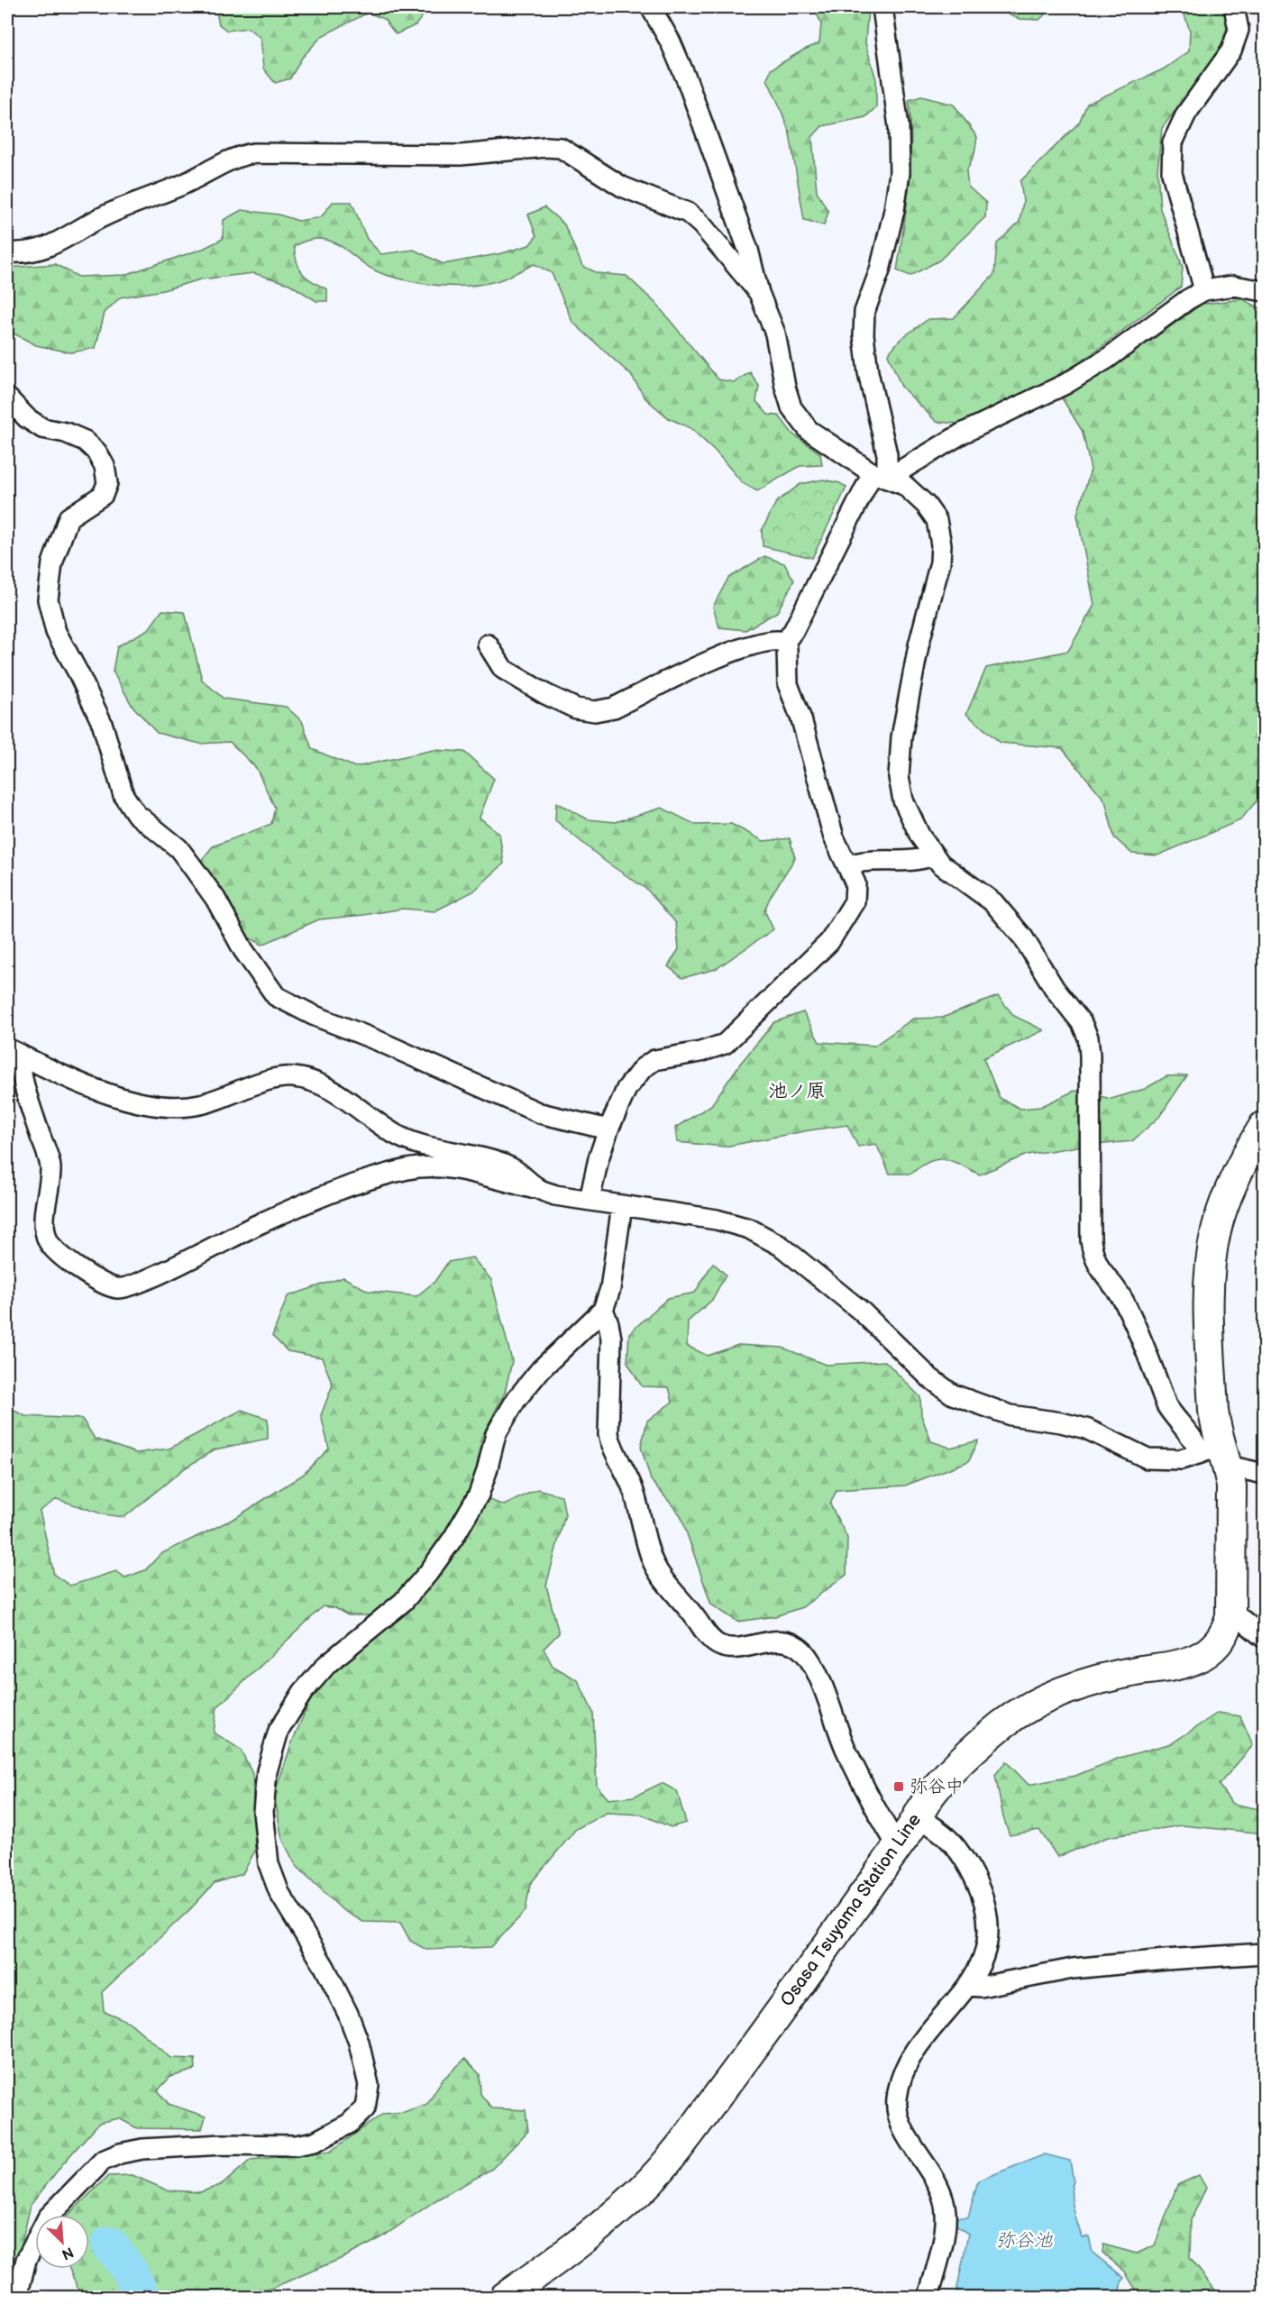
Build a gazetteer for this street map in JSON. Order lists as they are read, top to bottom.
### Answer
{
  "streets": {
    "main road": ["Osasa Tsuyama Station Line"]
  },
  "districts": ["池ノ原"],
  "water": ["弥谷池"],
  "places": {
    "transit": ["弥谷中"]
  },
  "north": "bottom right"
}
